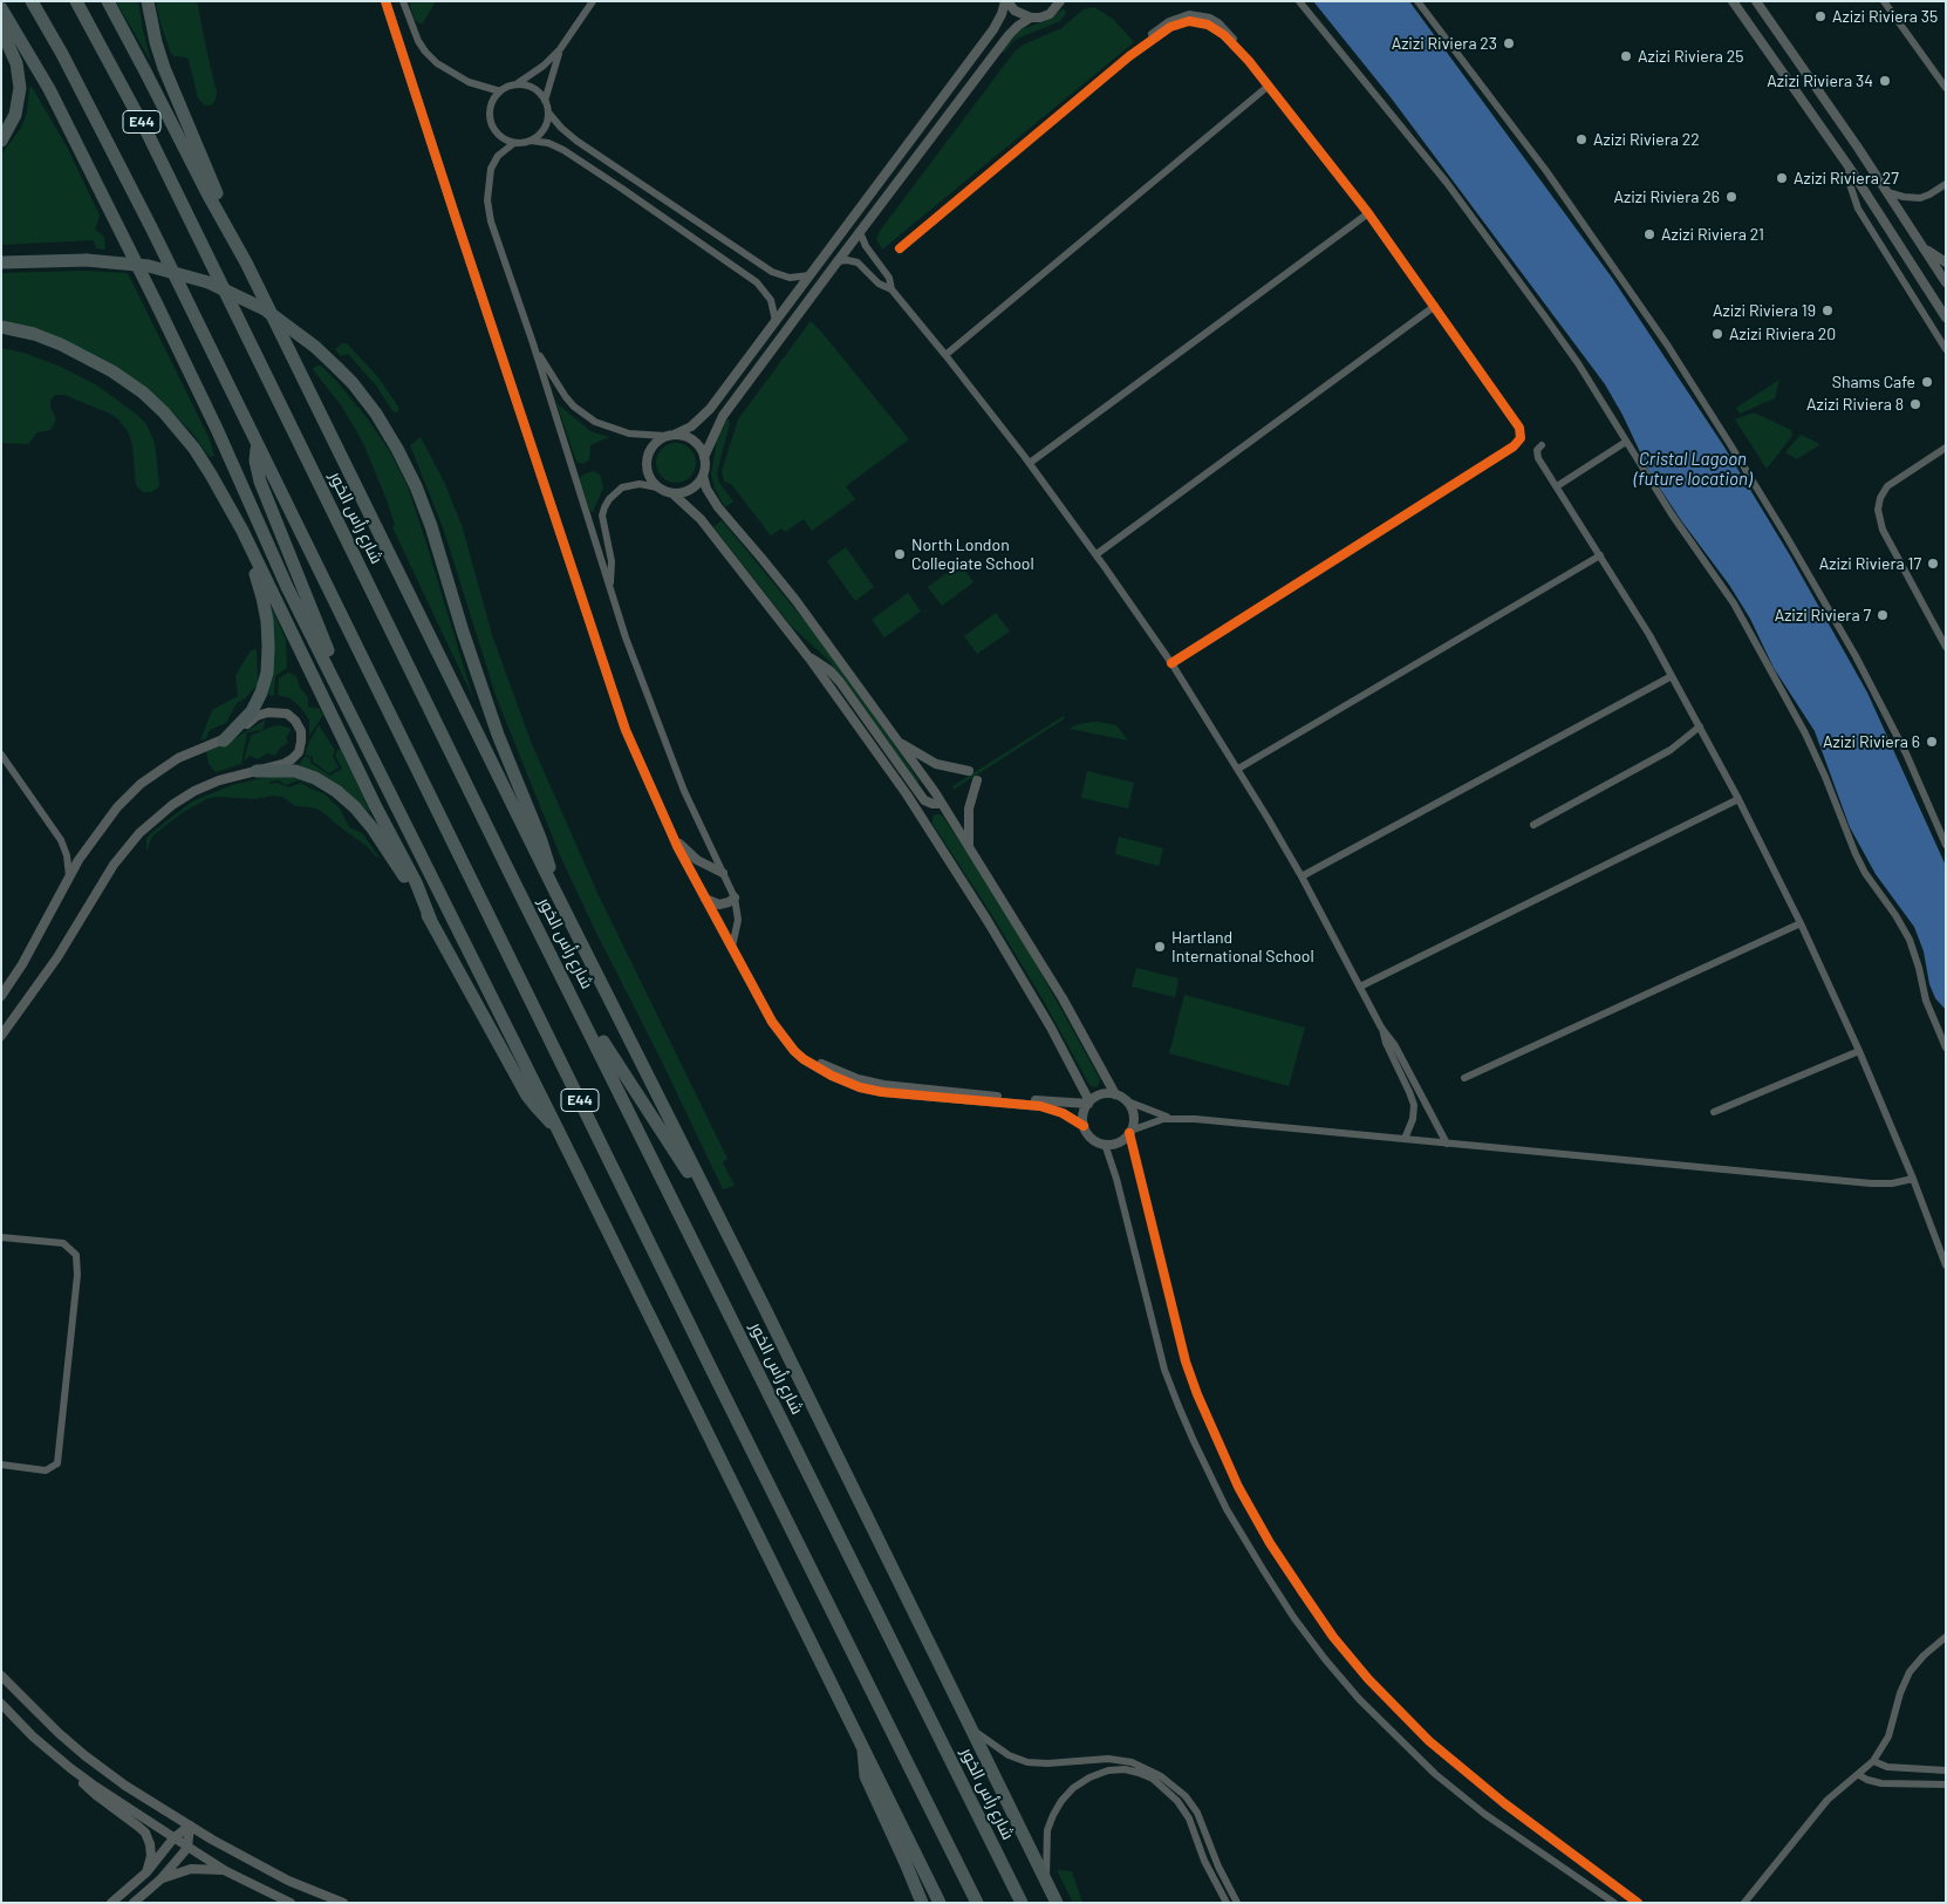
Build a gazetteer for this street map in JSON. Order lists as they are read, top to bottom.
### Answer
{
  "streets": {
    "highway": ["E44", "شارع رأس الخور"]
  },
  "water": ["Cristal Lagoon (future location)"],
  "places": [
    "Azizi Riviera 35",
    "Azizi Riviera 23",
    "Azizi Riviera 25",
    "Azizi Riviera 34",
    "Azizi Riviera 22",
    "Azizi Riviera 27",
    "Azizi Riviera 26",
    "Azizi Riviera 21",
    "Azizi Riviera 19",
    "Azizi Riviera 20",
    "Shams Cafe",
    "Azizi Riviera 8",
    "North London Collegiate School",
    "Azizi Riviera 17",
    "Azizi Riviera 7",
    "Azizi Riviera 6",
    "Hartland International School"
  ]
}
